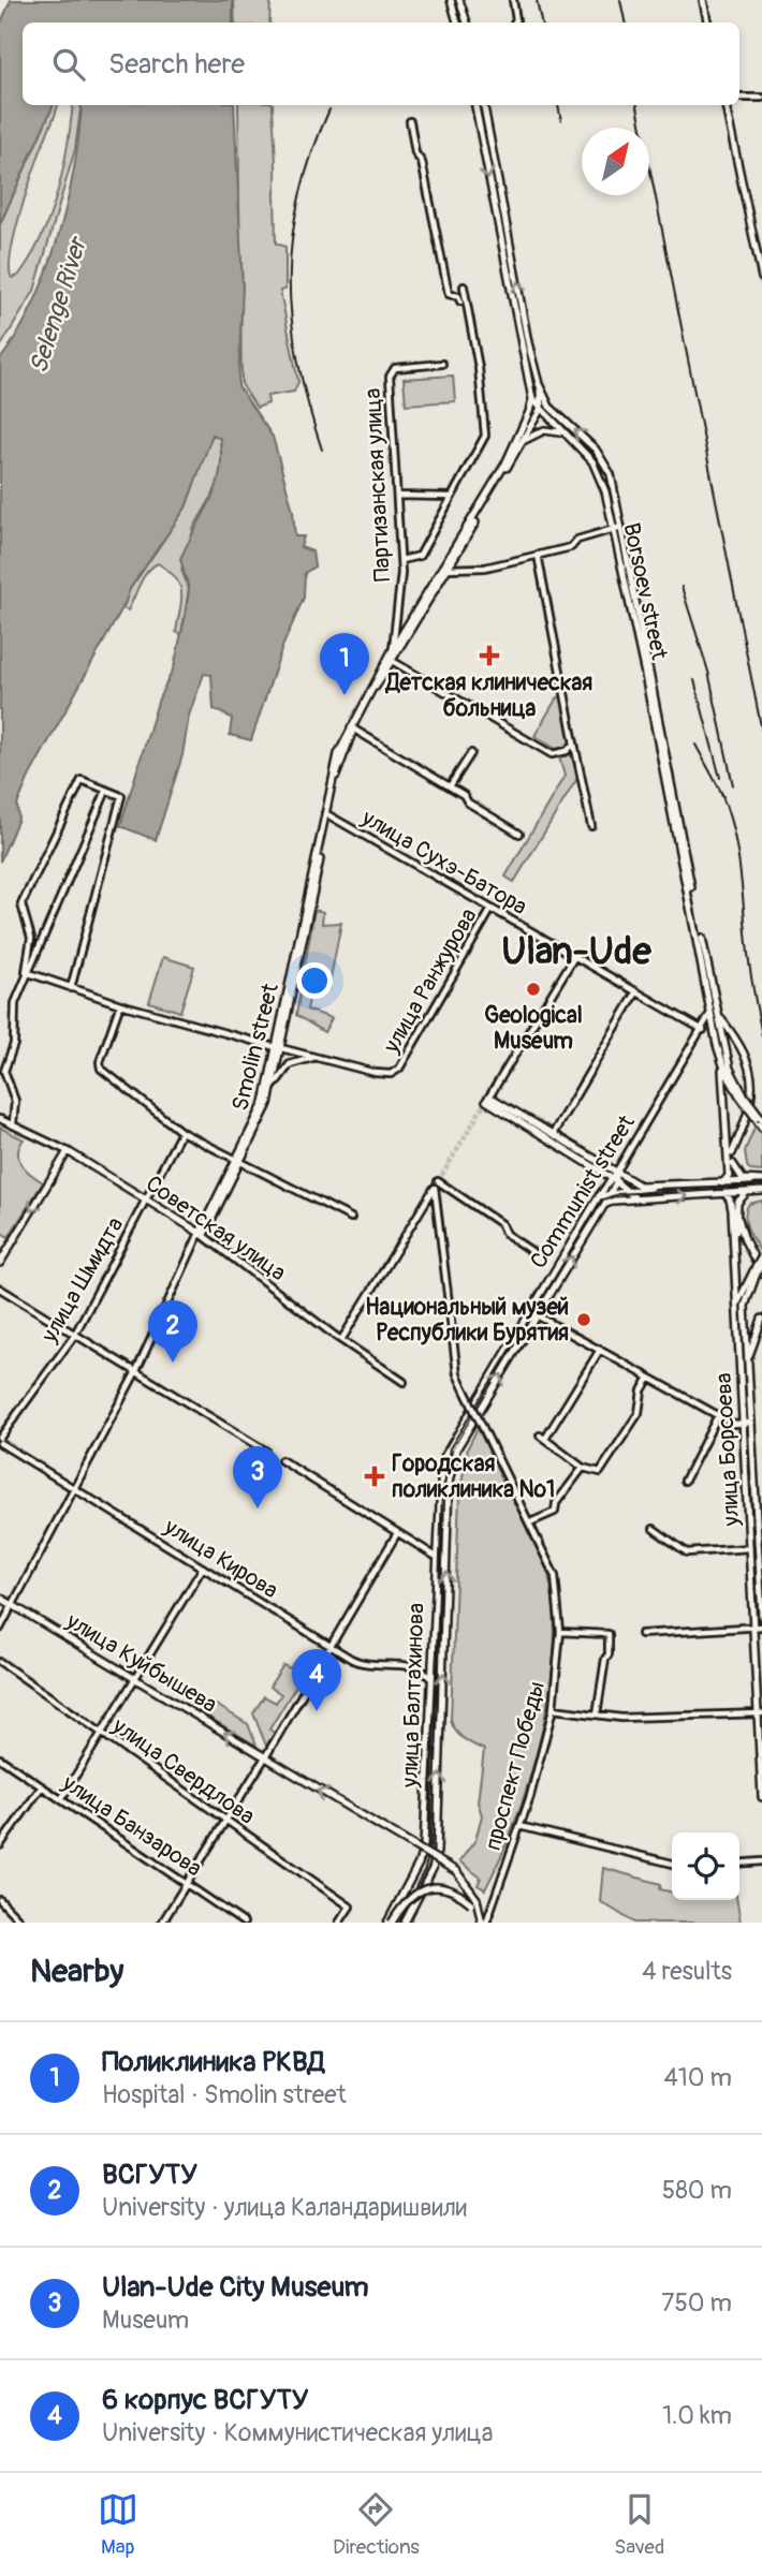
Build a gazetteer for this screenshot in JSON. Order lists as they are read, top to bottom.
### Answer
{
  "streets": {
    "main road": [
      "Borsoev street",
      "Smolin street",
      "Communist street",
      "Советская улица",
      "улица Борсоева",
      "улица Куйбышева",
      "улица Балтахинова"
    ],
    "street": [
      "Партизанская улица",
      "улица Сухэ-Батора",
      "улица Ранжурова",
      "улица Шмидта",
      "улица Кирова",
      "проспект Победы",
      "улица Свердлова",
      "улица Банзарова"
    ]
  },
  "crossings": [
    ["Партизанская улица", "Smolin street"],
    ["Borsoev street", "Smolin street"],
    ["Borsoev street", "Communist street"],
    ["улица Сухэ-Батора", "улица Ранжурова"],
    ["улица Сухэ-Батора", "Smolin street"],
    ["улица Сухэ-Батора", "Communist street"],
    ["Smolin street", "Советская улица"],
    ["Smolin street", "улица Кирова"],
    ["Smolin street", "улица Куйбышева"],
    ["Communist street", "улица Балтахинова"],
    ["Советская улица", "улица Шмидта"],
    ["Советская улица", "проспект Победы"],
    ["улица Кирова", "улица Балтахинова"]
  ],
  "one_way": ["улица Куйбышева"],
  "districts": ["Ulan-Ude"],
  "water": ["Selenge River"],
  "places": {
    "health": ["Детская клиническая больница", "Городская поликлиника №1"],
    "other": ["Geological Museum", "Национальный музей Республики Бурятия"]
  },
  "north": "top right",
  "page": {
    "search": "Search here",
    "pins": [
      "1",
      "2",
      "3",
      "4"
    ],
    "heading": ["Nearby", "4 results"],
    "list": [
      {
        "mark": "1",
        "name": "Поликлиника РКВД",
        "note": "Hospital · Smolin street",
        "value": "410 m"
      },
      {
        "mark": "2",
        "name": "ВСГУТУ",
        "note": "University · улица Каландаришвили",
        "value": "580 m"
      },
      {
        "mark": "3",
        "name": "Ulan-Ude City Museum",
        "note": "Museum",
        "value": "750 m"
      },
      {
        "mark": "4",
        "name": "6 корпус ВСГУТУ",
        "note": "University · Коммунистическая улица",
        "value": "1.0 km"
      }
    ],
    "nav": ["Map", "Directions", "Saved"]
  }
}
